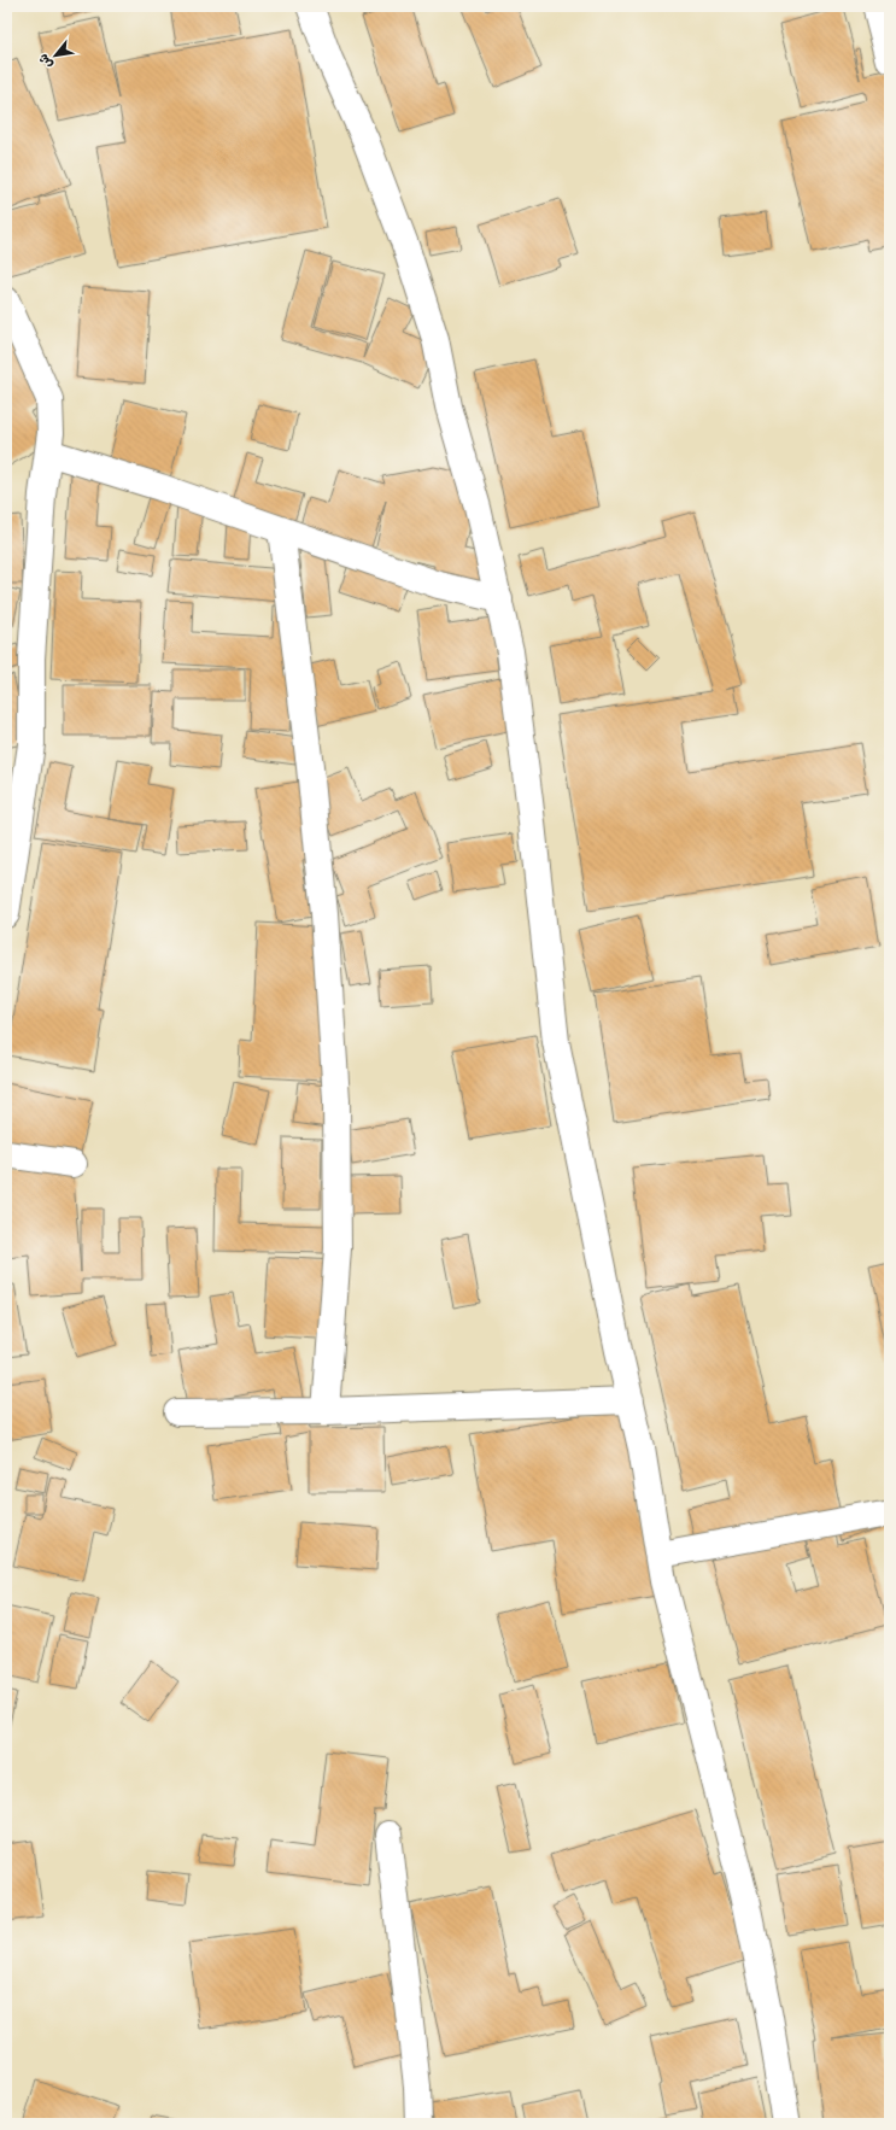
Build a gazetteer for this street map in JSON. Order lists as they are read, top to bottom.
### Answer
{
  "north": "bottom left"
}
